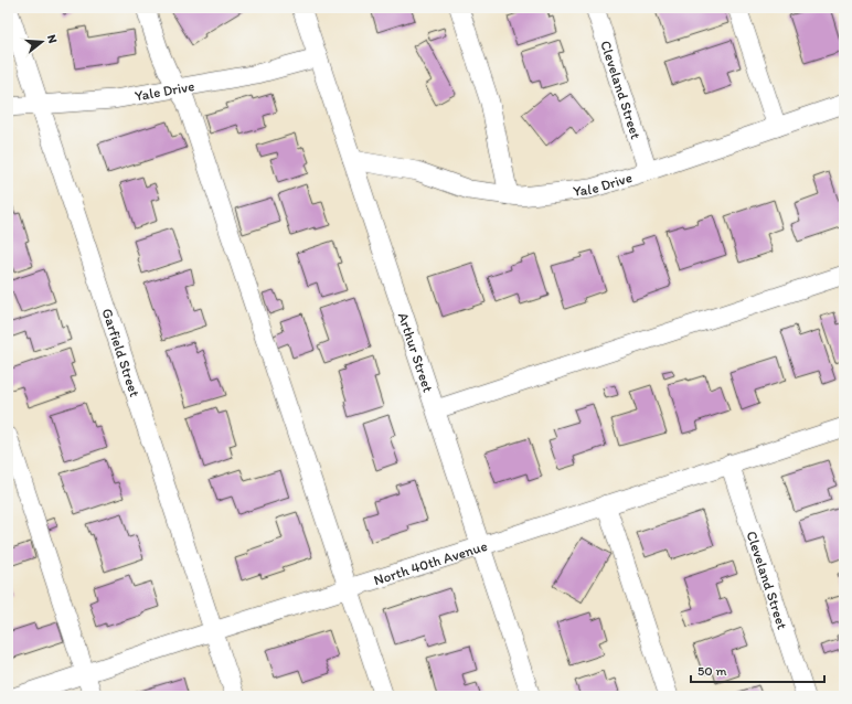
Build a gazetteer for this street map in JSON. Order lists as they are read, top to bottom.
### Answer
{
  "streets": {
    "street": [
      "Cleveland Street",
      "Yale Drive",
      "Garfield Street",
      "Arthur Street",
      "North 40th Avenue"
    ]
  },
  "crossings": [
    ["Cleveland Street", "Yale Drive"],
    ["Cleveland Street", "North 40th Avenue"],
    ["Yale Drive", "Garfield Street"],
    ["Yale Drive", "Arthur Street"],
    ["Garfield Street", "North 40th Avenue"],
    ["Arthur Street", "North 40th Avenue"]
  ],
  "scale_bar": "50 m",
  "north": "right"
}
